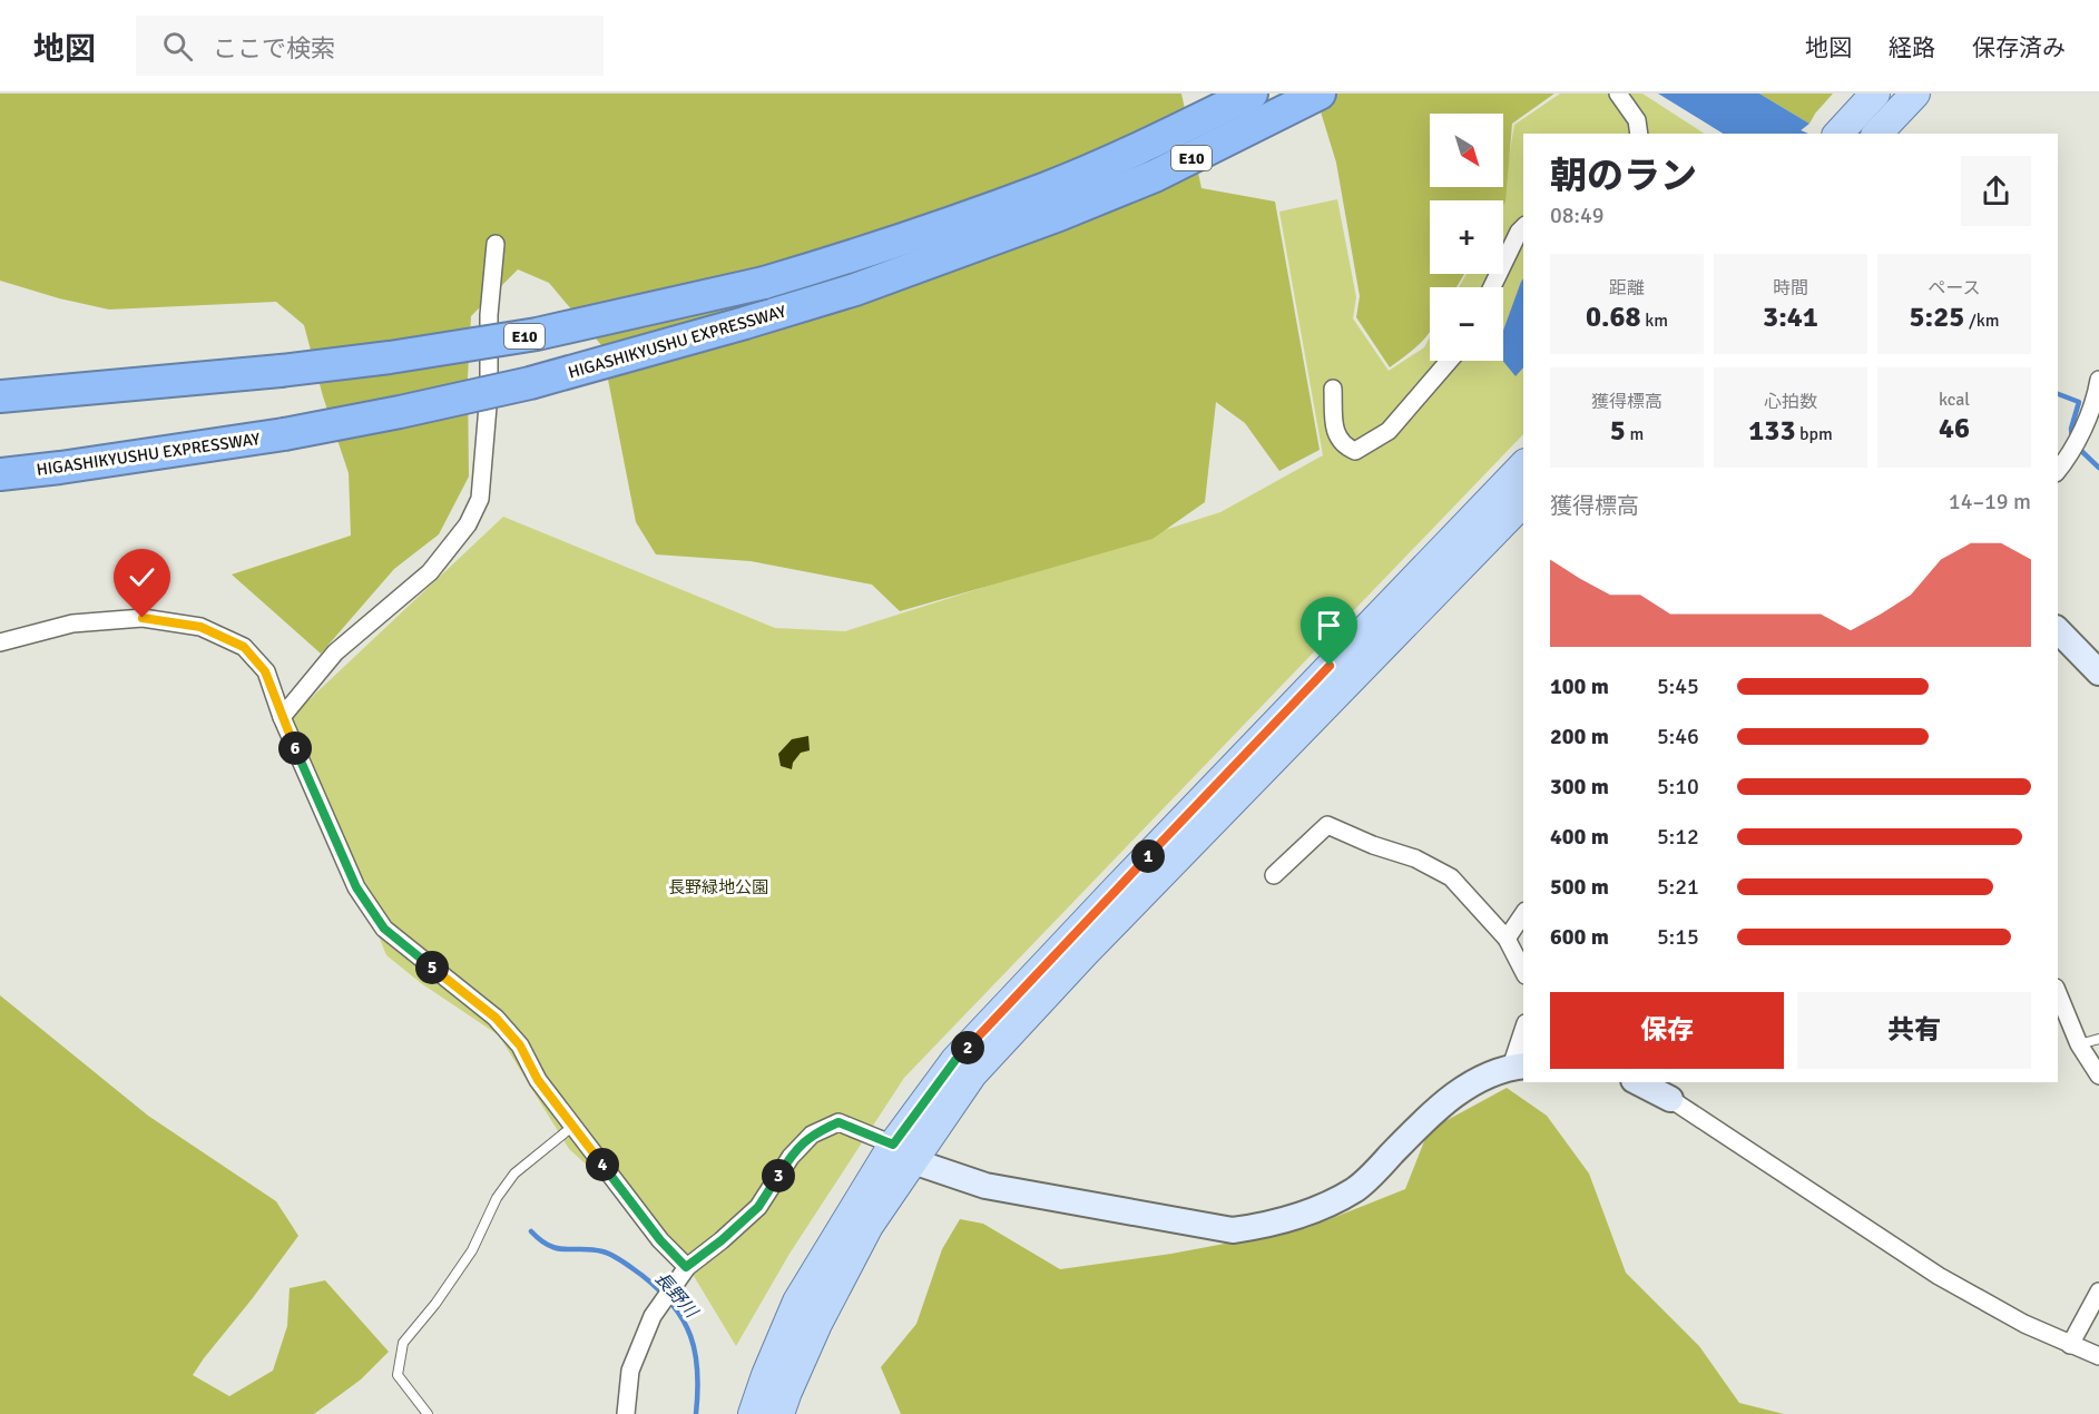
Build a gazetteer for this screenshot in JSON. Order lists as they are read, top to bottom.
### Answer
{
  "streets": {
    "highway": ["E10", "HIGASHIKYUSHU EXPRESSWAY"]
  },
  "water": ["長野川"],
  "parks": ["長野緑地公園"],
  "north": "bottom right",
  "page": {
    "header": "地図",
    "search": "ここで検索",
    "nav": ["地図", "経路", "保存済み"],
    "map_buttons": ["+", "−"],
    "heading": ["朝のラン", "08:49"],
    "stats": [
      ["距離", "0.68 km"],
      ["時間", "3:41"],
      ["ペース", "5:25 /km"],
      ["獲得標高", "5 m"],
      ["心拍数", "133 bpm"],
      ["kcal", "46"]
    ],
    "chart": ["獲得標高", "14–19 m"],
    "list": [
      {
        "name": "100 m",
        "note": "5:45"
      },
      {
        "name": "200 m",
        "note": "5:46"
      },
      {
        "name": "300 m",
        "note": "5:10"
      },
      {
        "name": "400 m",
        "note": "5:12"
      },
      {
        "name": "500 m",
        "note": "5:21"
      },
      {
        "name": "600 m",
        "note": "5:15"
      }
    ],
    "pins": [
      "6",
      "1",
      "5",
      "2",
      "4",
      "3"
    ],
    "buttons": ["保存", "共有"]
  }
}
